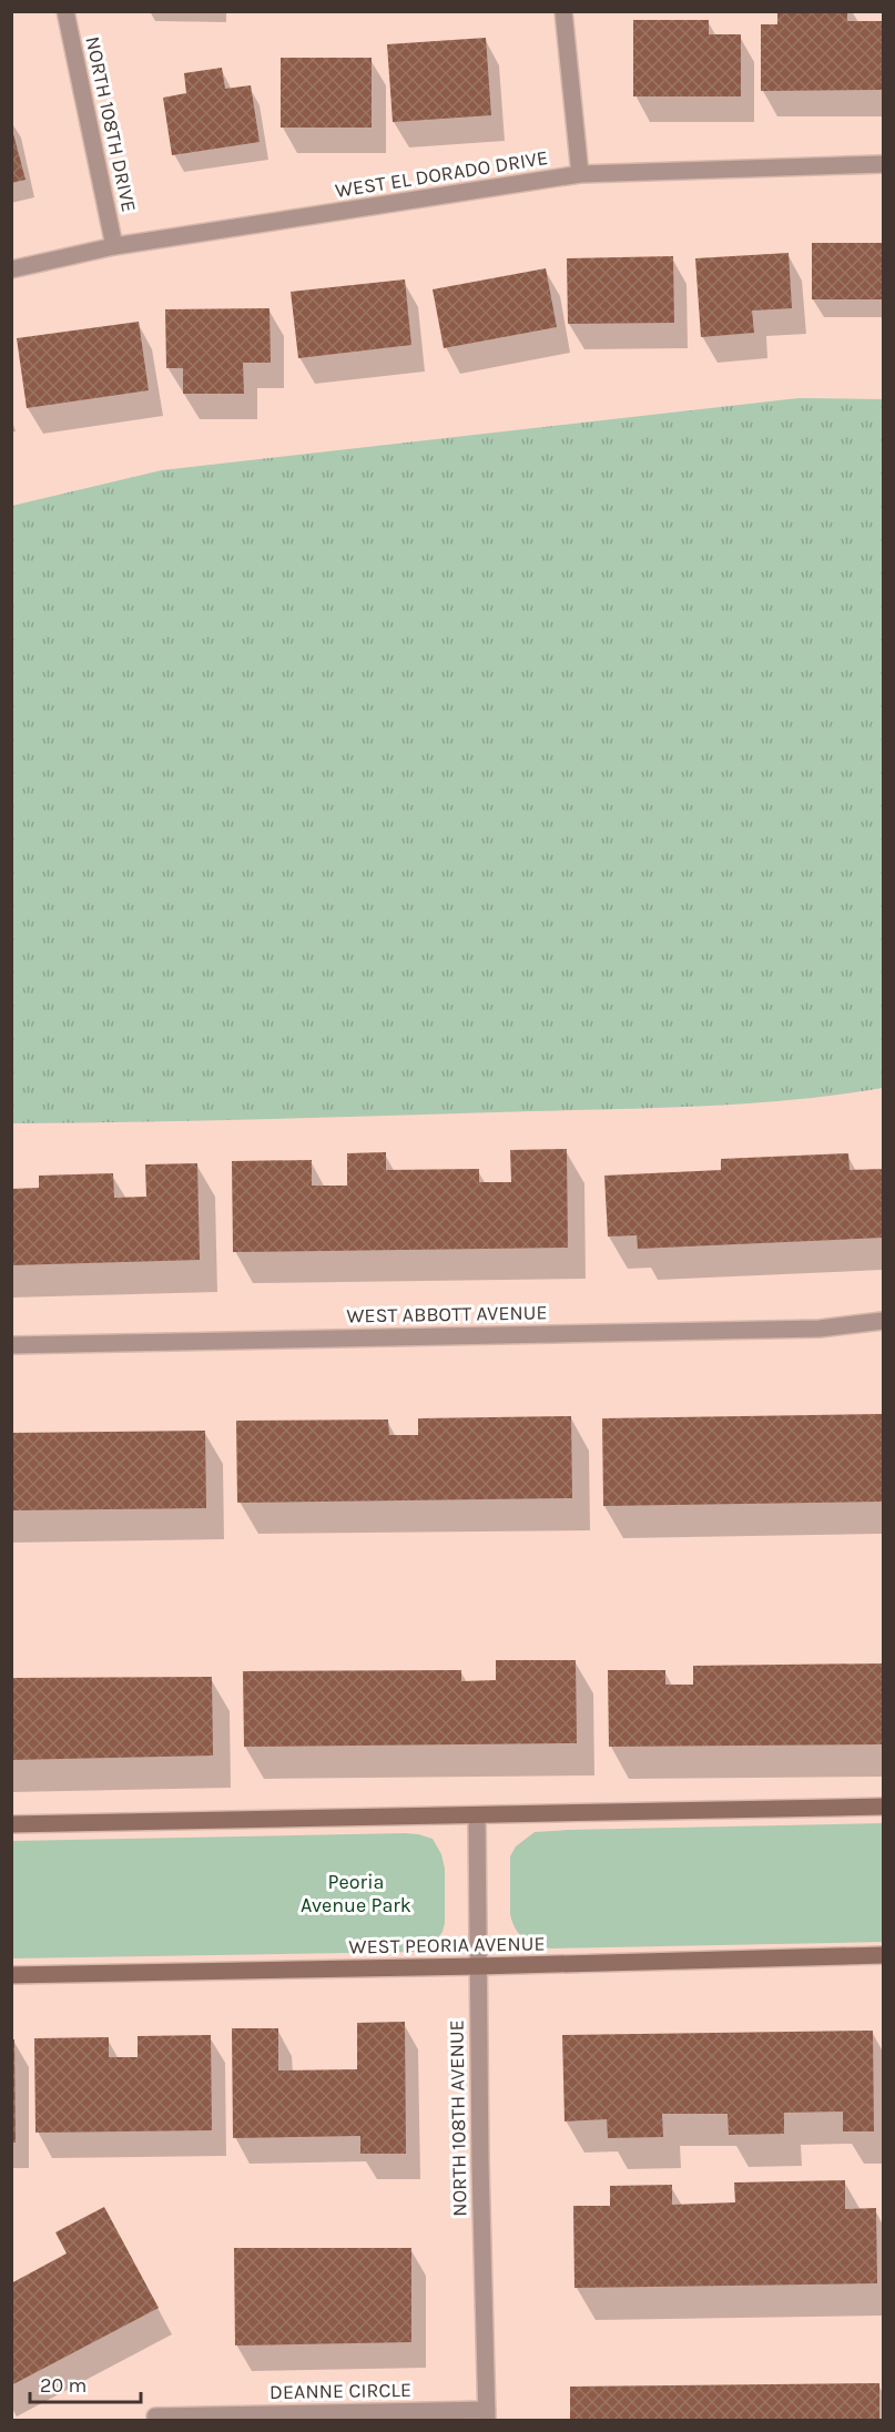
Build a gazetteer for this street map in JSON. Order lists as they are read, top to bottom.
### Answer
{
  "streets": {
    "street": [
      "NORTH 108TH DRIVE",
      "WEST EL DORADO DRIVE",
      "WEST ABBOTT AVENUE",
      "WEST PEORIA AVENUE",
      "NORTH 108TH AVENUE",
      "DEANNE CIRCLE"
    ]
  },
  "crossings": [
    ["NORTH 108TH DRIVE", "WEST EL DORADO DRIVE"],
    ["WEST PEORIA AVENUE", "NORTH 108TH AVENUE"],
    ["NORTH 108TH AVENUE", "DEANNE CIRCLE"]
  ],
  "parks": ["Peoria Avenue Park"],
  "scale_bar": "20 m"
}
